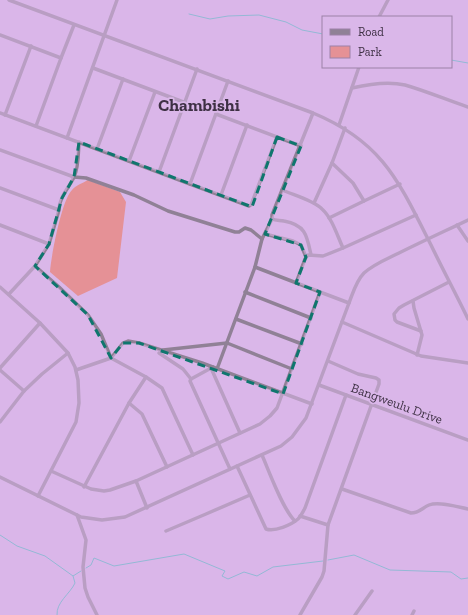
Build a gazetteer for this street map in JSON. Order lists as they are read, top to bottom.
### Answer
{
  "streets": {
    "street": ["Bangweulu Drive"]
  },
  "districts": ["Chambishi"],
  "legend": ["Road", "Park"]
}
